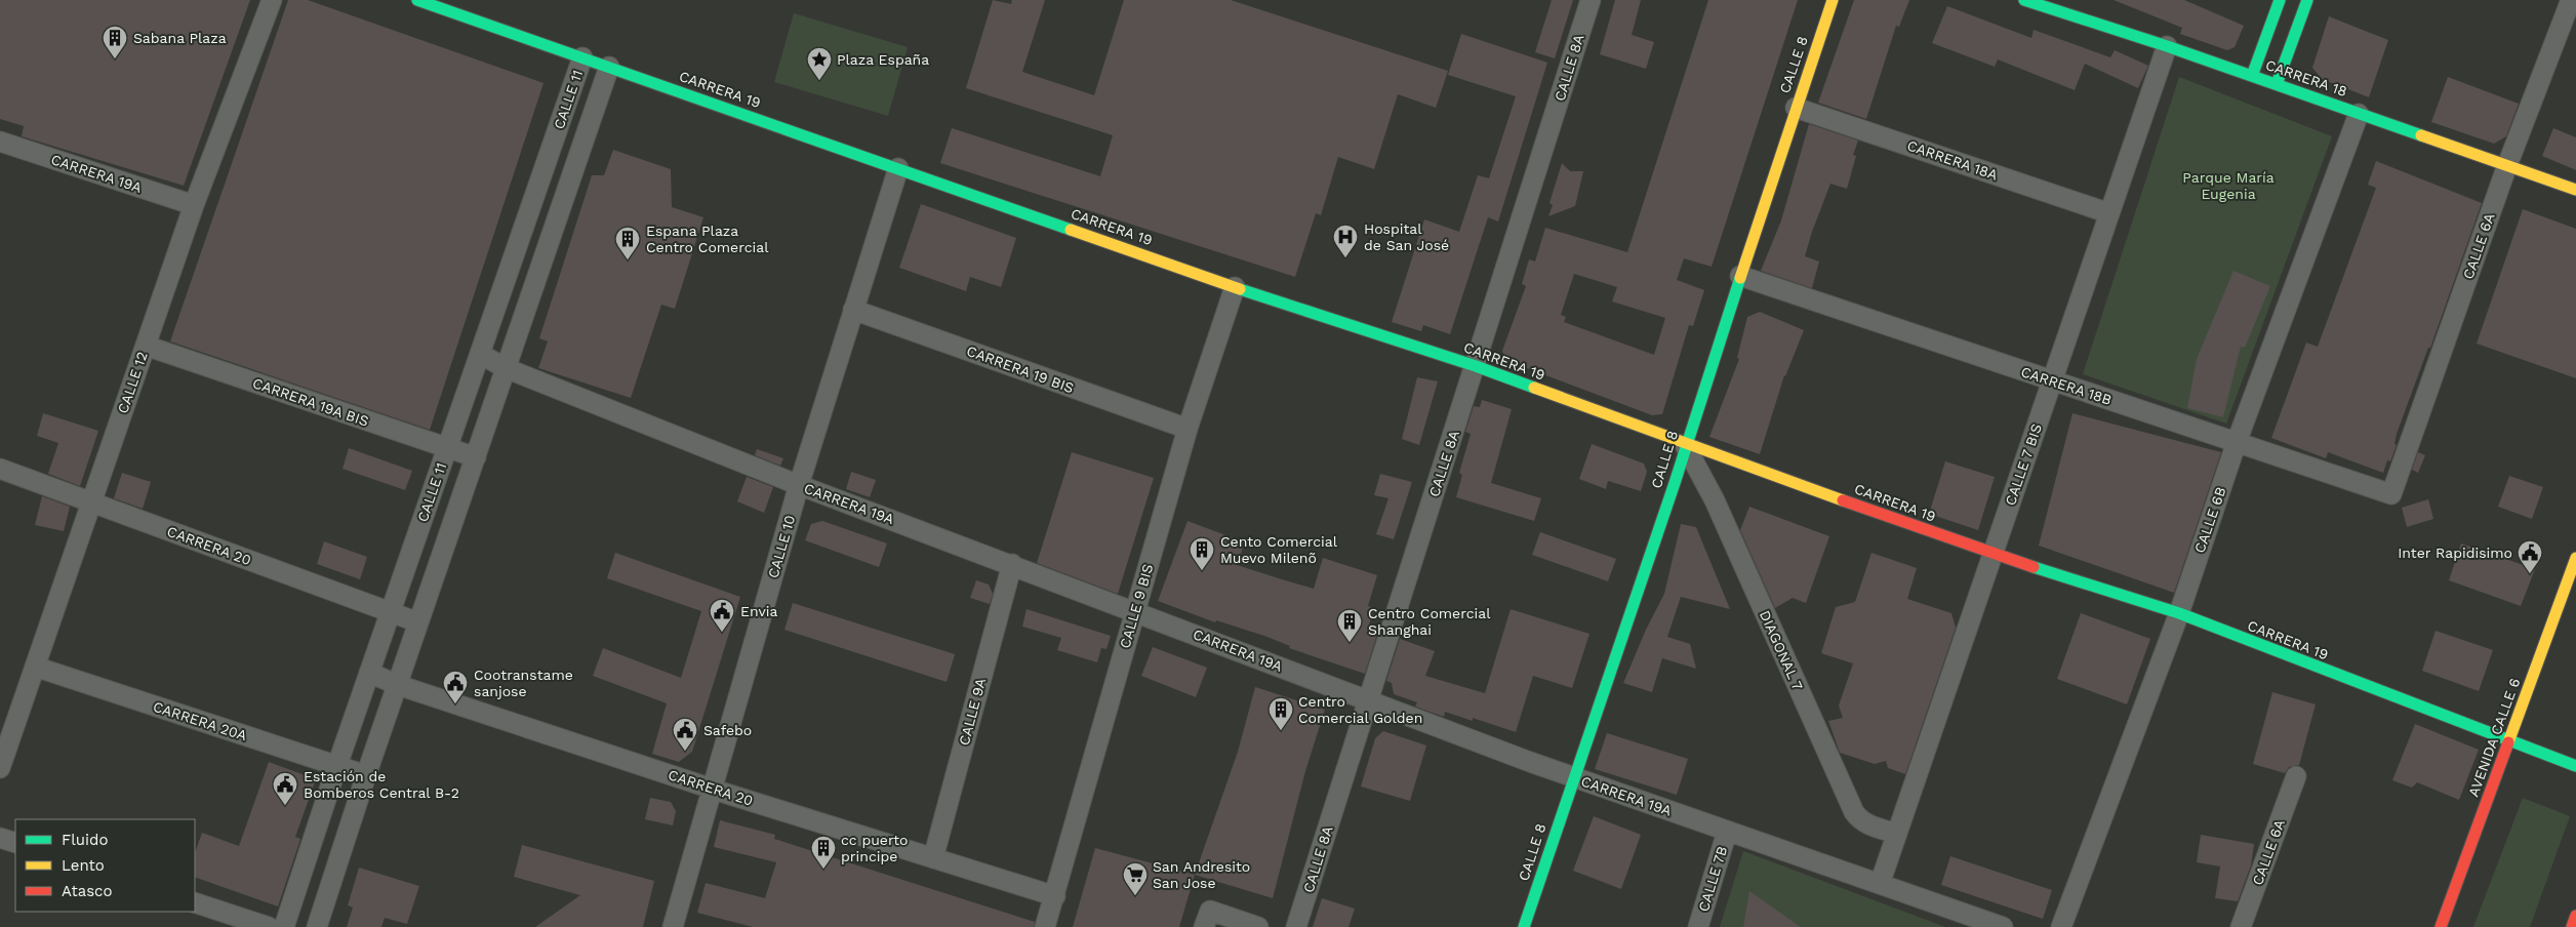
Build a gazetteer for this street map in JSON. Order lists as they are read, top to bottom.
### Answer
{
  "streets": {
    "street": [
      "CALLE 8",
      "CALLE 8A",
      "CARRERA 18",
      "CARRERA 19",
      "CALLE 11",
      "CARRERA 18A",
      "CARRERA 19A",
      "CALLE 6A",
      "CARRERA 19 BIS",
      "CALLE 12",
      "CARRERA 18B",
      "CARRERA 19A BIS",
      "CALLE 7 BIS",
      "CALLE 6B",
      "CARRERA 20",
      "CALLE 10",
      "CALLE 9 BIS",
      "DIAGONAL 7",
      "CALLE 9A",
      "CARRERA 20A",
      "AVENIDA CALLE 6",
      "CALLE 7B"
    ]
  },
  "crossings": [
    ["CALLE 8", "CARRERA 19"],
    ["CALLE 8", "CARRERA 18A"],
    ["CALLE 8", "CARRERA 19A"],
    ["CALLE 8", "CARRERA 18B"],
    ["CALLE 8", "DIAGONAL 7"],
    ["CALLE 8A", "CARRERA 19"],
    ["CALLE 8A", "CARRERA 19A"],
    ["CARRERA 18", "CALLE 6A"],
    ["CARRERA 18", "CALLE 7 BIS"],
    ["CARRERA 18", "CALLE 6B"],
    ["CARRERA 19", "CALLE 11"],
    ["CARRERA 19", "CALLE 7 BIS"],
    ["CARRERA 19", "CALLE 6B"],
    ["CARRERA 19", "CALLE 10"],
    ["CARRERA 19", "CALLE 9 BIS"],
    ["CARRERA 19", "DIAGONAL 7"],
    ["CARRERA 19", "AVENIDA CALLE 6"],
    ["CALLE 11", "CARRERA 19A"],
    ["CALLE 11", "CARRERA 19A BIS"],
    ["CALLE 11", "CARRERA 20"],
    ["CALLE 11", "CARRERA 20A"],
    ["CARRERA 18A", "CALLE 7 BIS"],
    ["CARRERA 19A", "CALLE 12"],
    ["CARRERA 19A", "CALLE 7 BIS"],
    ["CARRERA 19A", "CALLE 10"],
    ["CARRERA 19A", "CALLE 9 BIS"],
    ["CARRERA 19A", "CALLE 9A"],
    ["CARRERA 19A", "CALLE 7B"],
    ["CALLE 6A", "CARRERA 18B"],
    ["CARRERA 19 BIS", "CALLE 10"],
    ["CARRERA 19 BIS", "CALLE 9 BIS"],
    ["CALLE 12", "CARRERA 19A BIS"],
    ["CALLE 12", "CARRERA 20"],
    ["CALLE 12", "CARRERA 20A"],
    ["CARRERA 18B", "CALLE 7 BIS"],
    ["CARRERA 18B", "CALLE 6B"],
    ["CALLE 7 BIS", "DIAGONAL 7"],
    ["CARRERA 20", "CALLE 10"],
    ["CARRERA 20", "CALLE 9 BIS"],
    ["CARRERA 20", "CALLE 9A"]
  ],
  "parks": ["Parque María Eugenia"],
  "places": {
    "building": [
      "Sabana Plaza",
      "Espana Plaza Centro Comercial",
      "Cento Comercial Muevo Milenõ",
      "Centro Comercial Shanghai",
      "Centro Comercial Golden",
      "cc puerto principe"
    ],
    "place": ["Plaza España"],
    "hospital": ["Hospital de San José"],
    "public building": [
      "Inter Rapidisimo",
      "Envia",
      "Cootranstame sanjose",
      "Safebo",
      "Estación de Bomberos Central B-2"
    ],
    "supermarket": ["San Andresito San Jose"]
  },
  "legend": ["Fluido", "Lento", "Atasco"]
}
